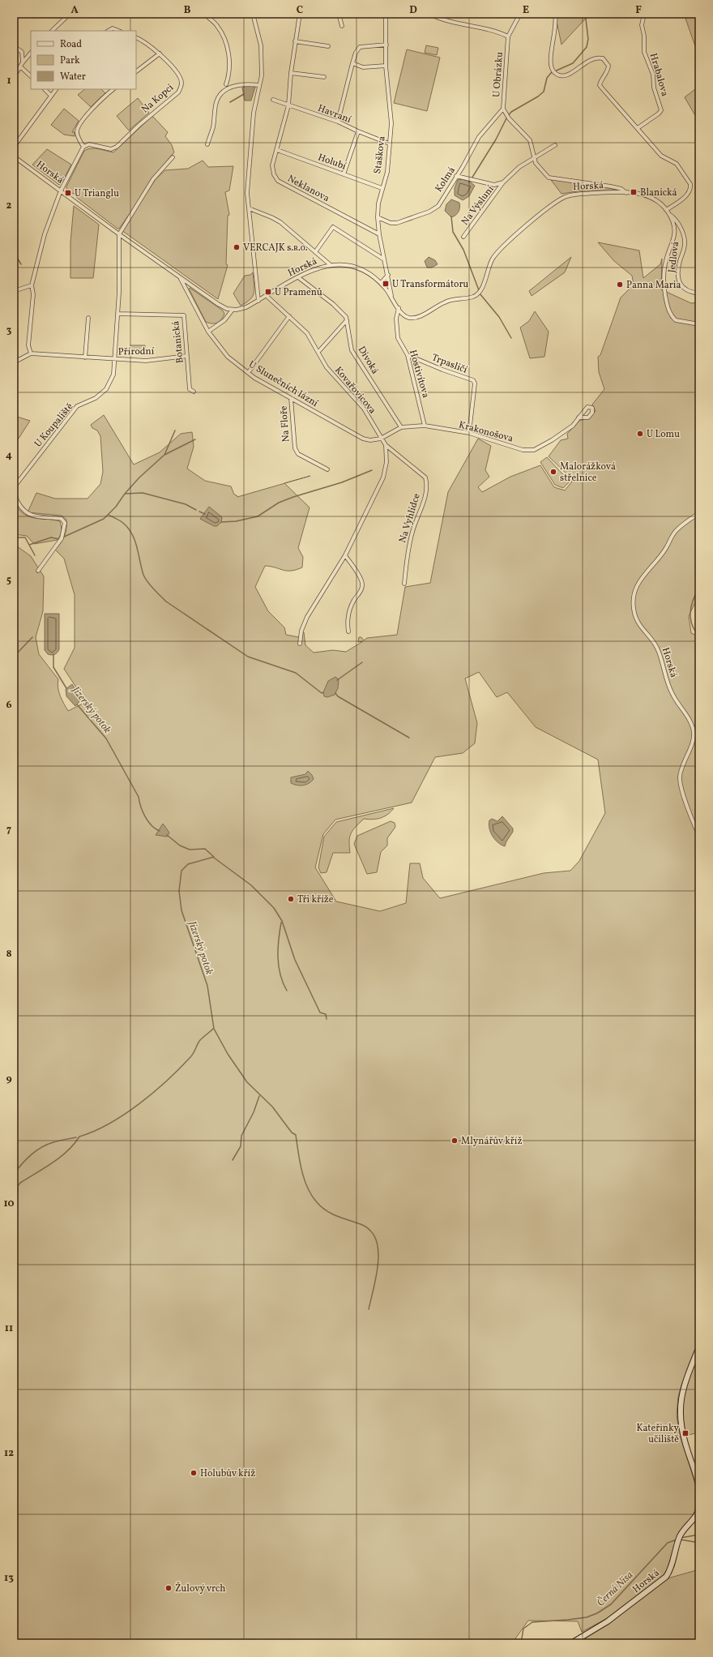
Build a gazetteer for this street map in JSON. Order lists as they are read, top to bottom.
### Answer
{
  "streets": {
    "street": [
      "U Obrázku",
      "Hrabalova",
      "Na Kopci",
      "Havraní",
      "Staškova",
      "Holubí",
      "Horská",
      "Kolmá",
      "Neklanova",
      "Na Výsluní",
      "Jedlová",
      "Botanická",
      "Přírodní",
      "Divoká",
      "Trpasličí",
      "Hostivítova",
      "U Slunečních lázní",
      "Kovařovicova",
      "Na Floře",
      "U Koupaliště",
      "Krakonošova",
      "Na Vyhlídce"
    ]
  },
  "crossings": [
    ["U Obrázku", "Horská"],
    ["U Obrázku", "Kolmá"],
    ["U Obrázku", "Na Výsluní"],
    ["Havraní", "Staškova"],
    ["Havraní", "Neklanova"],
    ["Staškova", "Holubí"],
    ["Staškova", "Horská"],
    ["Staškova", "Kolmá"],
    ["Staškova", "Neklanova"],
    ["Holubí", "Neklanova"],
    ["Horská", "Jedlová"],
    ["Horská", "Divoká"],
    ["Horská", "Hostivítova"],
    ["Horská", "U Slunečních lázní"],
    ["Horská", "Kovařovicova"],
    ["Horská", "U Koupaliště"],
    ["Kolmá", "Na Výsluní"],
    ["Botanická", "Přírodní"],
    ["Botanická", "U Koupaliště"],
    ["Přírodní", "U Koupaliště"],
    ["Divoká", "Krakonošova"],
    ["Trpasličí", "Hostivítova"],
    ["Trpasličí", "Krakonošova"],
    ["Hostivítova", "Krakonošova"],
    ["U Slunečních lázní", "Kovařovicova"],
    ["U Slunečních lázní", "Na Floře"],
    ["U Slunečních lázní", "Krakonošova"],
    ["U Slunečních lázní", "Na Vyhlídce"],
    ["Kovařovicova", "Krakonošova"],
    ["Kovařovicova", "Na Vyhlídce"],
    ["Krakonošova", "Na Vyhlídce"]
  ],
  "water": ["Jizerský potok", "Černá Nisa"],
  "places": {
    "transit": [
      "Blanická",
      "U Trianglu",
      "U Transformátoru",
      "U Pramenů",
      "Kateřinky učiliště"
    ],
    "other": [
      "VERCAJK s.ʀ.ᴏ.",
      "Panna Maria",
      "U Lomu",
      "Malorážková střelnice",
      "Tři kříže",
      "Mlynářův kříž",
      "Holubův kříž",
      "Žulový vrch"
    ]
  },
  "legend": ["Road", "Park", "Water"],
  "grid": {
    "columns": [
      "A",
      "B",
      "C",
      "D",
      "E",
      "F"
    ],
    "rows": [
      "1",
      "2",
      "3",
      "4",
      "5",
      "6",
      "7",
      "8",
      "9",
      "10",
      "11",
      "12",
      "13"
    ]
  }
}
